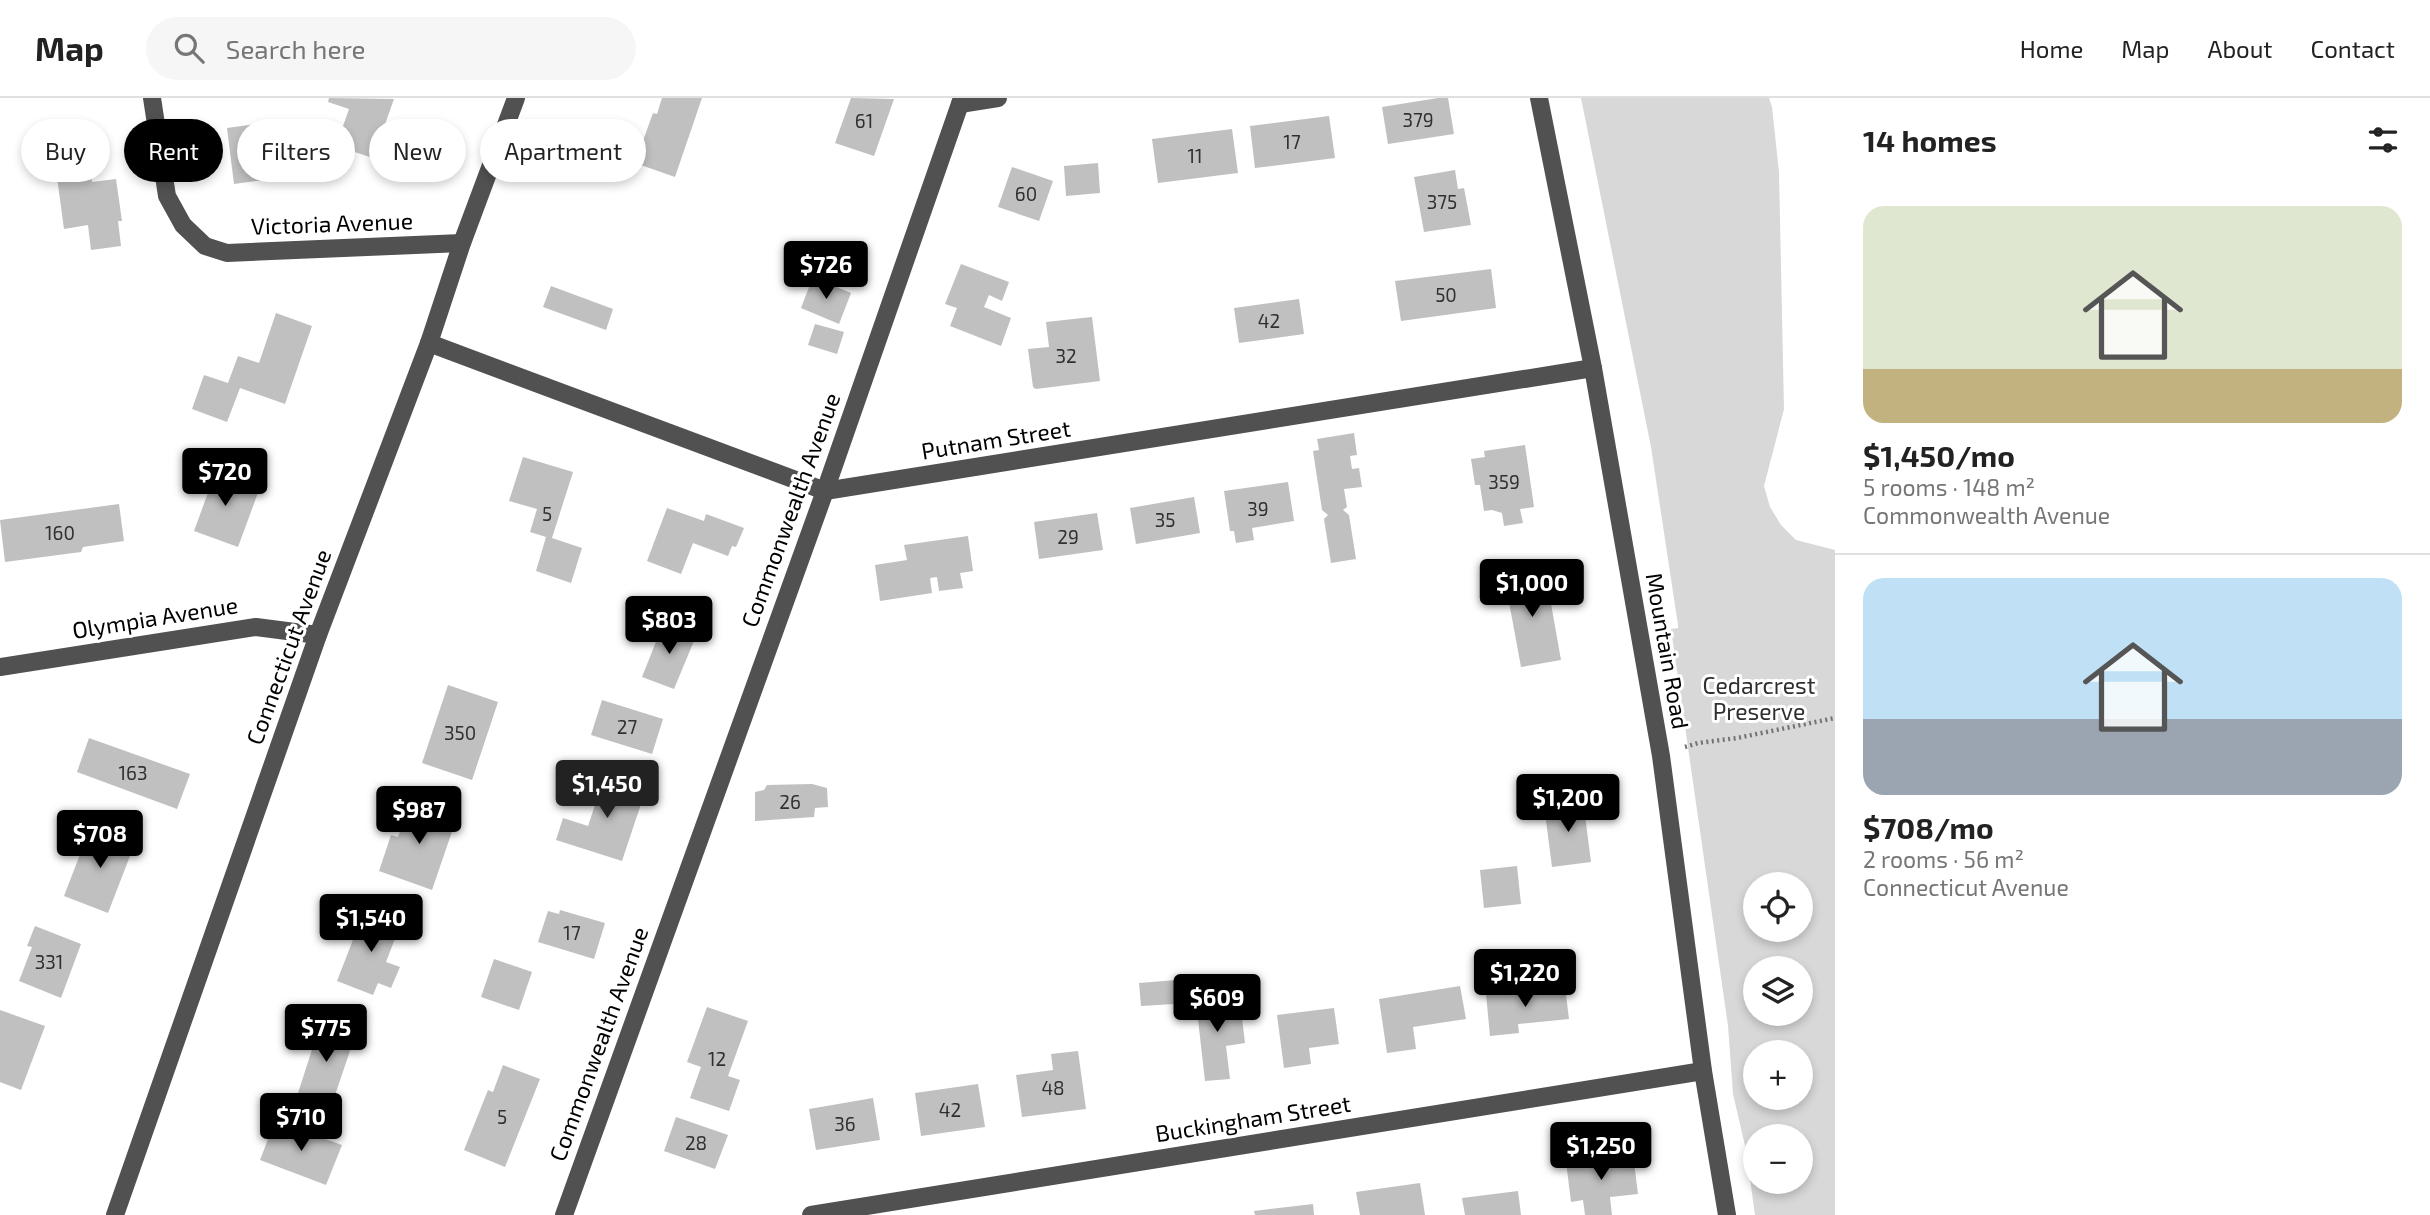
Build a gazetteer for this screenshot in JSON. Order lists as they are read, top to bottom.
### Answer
{
  "streets": {
    "street": [
      "Victoria Avenue",
      "Putnam Street",
      "Commonwealth Avenue",
      "Olympia Avenue",
      "Connecticut Avenue",
      "Mountain Road",
      "Buckingham Street"
    ]
  },
  "crossings": [
    ["Victoria Avenue", "Connecticut Avenue"],
    ["Putnam Street", "Commonwealth Avenue"],
    ["Putnam Street", "Connecticut Avenue"],
    ["Putnam Street", "Mountain Road"],
    ["Olympia Avenue", "Connecticut Avenue"],
    ["Mountain Road", "Buckingham Street"]
  ],
  "parks": ["Cedarcrest Preserve"],
  "house_numbers": [
    "379",
    "61",
    "17",
    "11",
    "60",
    "375",
    "50",
    "42",
    "32",
    "359",
    "39",
    "5",
    "35",
    "160",
    "29",
    "27",
    "350",
    "163",
    "26",
    "17",
    "331",
    "12",
    "48",
    "42",
    "5",
    "36",
    "28"
  ],
  "page": {
    "header": "Map",
    "search": "Search here",
    "nav": [
      "Home",
      "Map",
      "About",
      "Contact"
    ],
    "heading": "14 homes",
    "chip": [
      "Buy",
      "Rent",
      "Filters",
      "New",
      "Apartment"
    ],
    "list": [
      {
        "name": "$1,450/mo",
        "note": "5 rooms · 148 m² · Commonwealth Avenue"
      },
      {
        "name": "$708/mo",
        "note": "2 rooms · 56 m² · Connecticut Avenue"
      }
    ],
    "price": [
      "$726",
      "$720",
      "$1,000",
      "$803",
      "$1,450",
      "$1,200",
      "$987",
      "$708",
      "$1,540",
      "$1,220",
      "$609",
      "$775",
      "$710",
      "$1,250"
    ],
    "map_buttons": ["+", "−"]
  }
}
